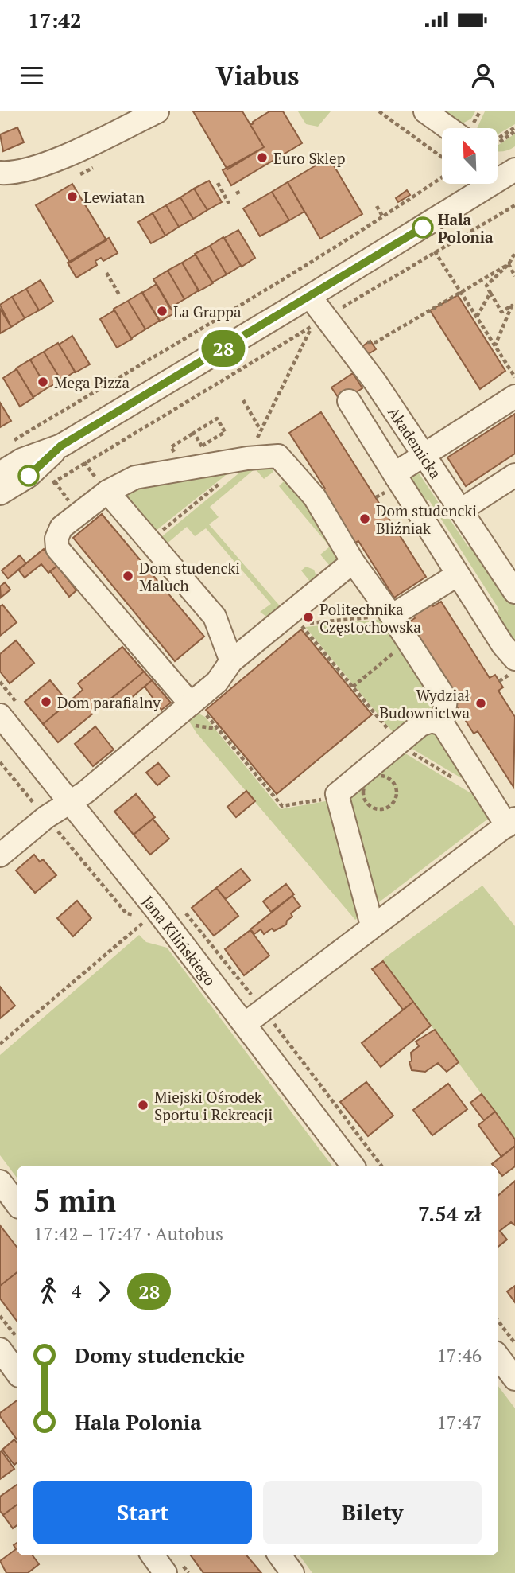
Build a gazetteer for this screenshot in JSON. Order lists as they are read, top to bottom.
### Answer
{
  "streets": {
    "street": ["Akademicka", "Jana Kilińskiego"]
  },
  "places": [
    "Euro Sklep",
    "Lewiatan",
    "Hala Polonia",
    "La Grappa",
    "Mega Pizza",
    "Dom studencki Bliźniak",
    "Dom studencki Maluch",
    "Politechnika Częstochowska",
    "Dom parafialny",
    "Wydział Budownictwa",
    "Miejski Ośrodek Sportu i Rekreacji"
  ],
  "lines": ["bus line 28"],
  "north": "top left",
  "page": {
    "status": "17:42",
    "header": "Viabus",
    "on_map": "28",
    "heading": ["5 min", "17:42 – 17:47 · Autobus", "7.54 zł"],
    "legs": ["4", "28"],
    "list": [
      {
        "name": "Domy studenckie",
        "value": "17:46"
      },
      {
        "name": "Hala Polonia",
        "value": "17:47"
      }
    ],
    "buttons": ["Start", "Bilety"]
  }
}
